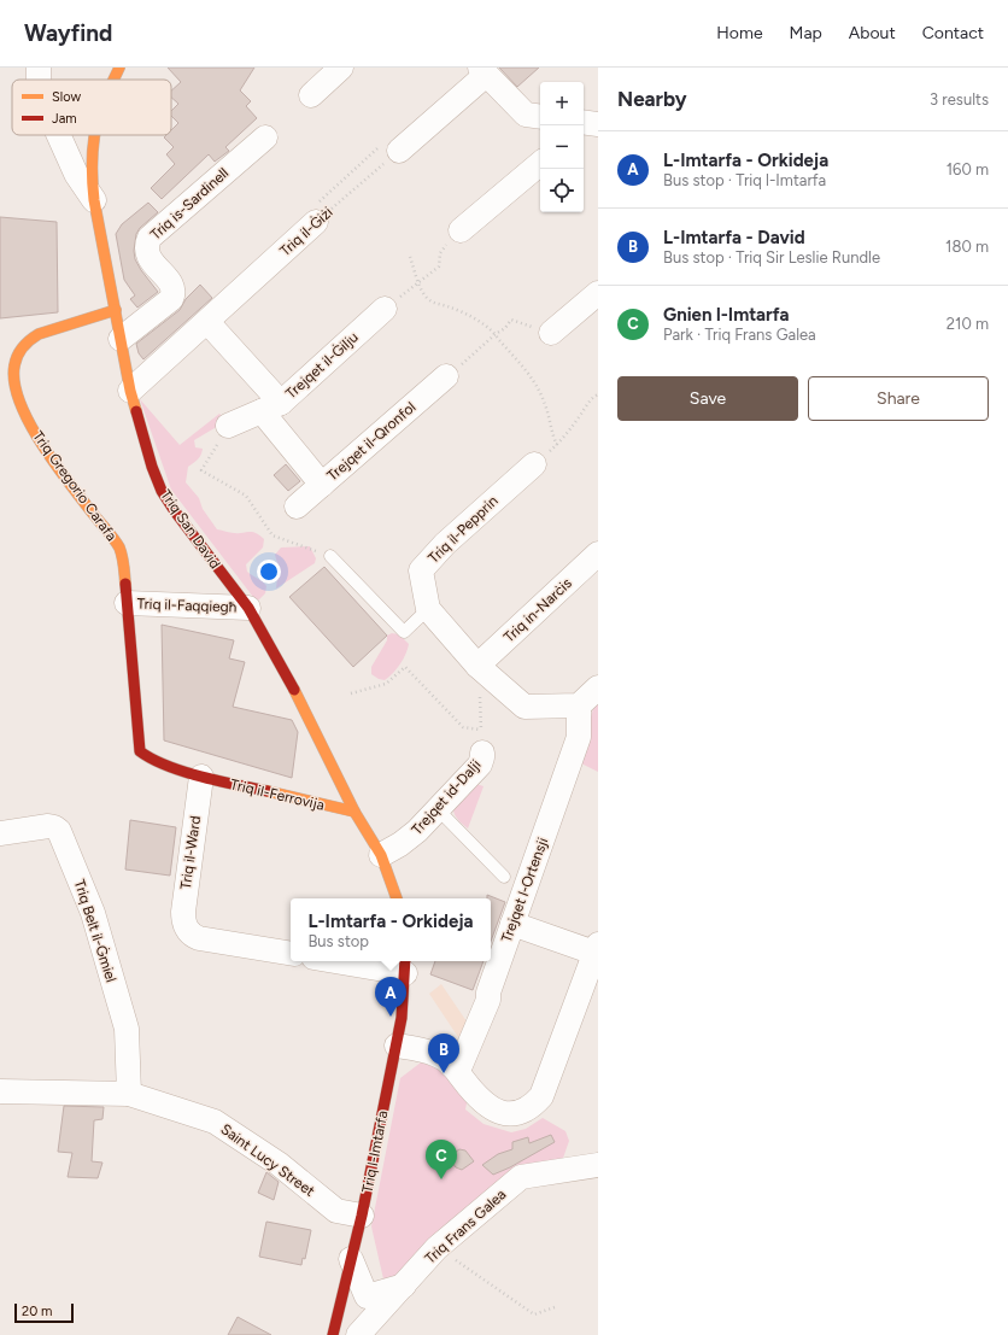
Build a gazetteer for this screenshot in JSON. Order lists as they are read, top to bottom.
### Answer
{
  "streets": {
    "street": [
      "Triq is-Sardinell",
      "Triq il-Ġiżi",
      "Trejqet il-Ġilju",
      "Trejqet il-Qronfol",
      "Triq Gregorio Carafa",
      "Triq San David",
      "Triq il-Pepprin",
      "Triq il-Faqqiegħ",
      "Triq in-Narċis",
      "Triq il-Ferrovija",
      "Trejqet id-Dalji",
      "Triq il-Ward",
      "Trejqet l-Ortensji",
      "Triq Belt il-Ġmiel",
      "Triq l-Imtarfa",
      "Saint Lucy Street",
      "Triq Frans Galea"
    ]
  },
  "crossings": [
    ["Triq is-Sardinell", "Triq San David"],
    ["Triq il-Ġiżi", "Triq San David"],
    ["Triq Gregorio Carafa", "Triq San David"],
    ["Triq Gregorio Carafa", "Triq il-Faqqiegħ"],
    ["Triq Gregorio Carafa", "Triq il-Ferrovija"],
    ["Triq Gregorio Carafa", "Triq il-Ward"],
    ["Triq San David", "Triq il-Faqqiegħ"],
    ["Triq San David", "Triq il-Ferrovija"],
    ["Triq San David", "Trejqet id-Dalji"],
    ["Triq il-Ferrovija", "Triq il-Ward"],
    ["Triq Belt il-Ġmiel", "Saint Lucy Street"],
    ["Triq l-Imtarfa", "Saint Lucy Street"]
  ],
  "legend": ["Slow", "Jam"],
  "scale_bar": "20 m",
  "page": {
    "header": "Wayfind",
    "nav": [
      "Home",
      "Map",
      "About",
      "Contact"
    ],
    "heading": ["Nearby", "3 results"],
    "map_buttons": ["+", "−"],
    "list": [
      {
        "mark": "A",
        "name": "L-Imtarfa - Orkideja",
        "note": "Bus stop · Triq l-Imtarfa",
        "value": "160 m"
      },
      {
        "mark": "B",
        "name": "L-Imtarfa - David",
        "note": "Bus stop · Triq Sir Leslie Rundle",
        "value": "180 m"
      },
      {
        "mark": "C",
        "name": "Gnien l-Imtarfa",
        "note": "Park · Triq Frans Galea",
        "value": "210 m"
      }
    ],
    "buttons": ["Save", "Share"],
    "popup": ["L-Imtarfa - Orkideja", "Bus stop"],
    "pins": ["A", "B", "C"],
    "scale": "20 m"
  }
}
